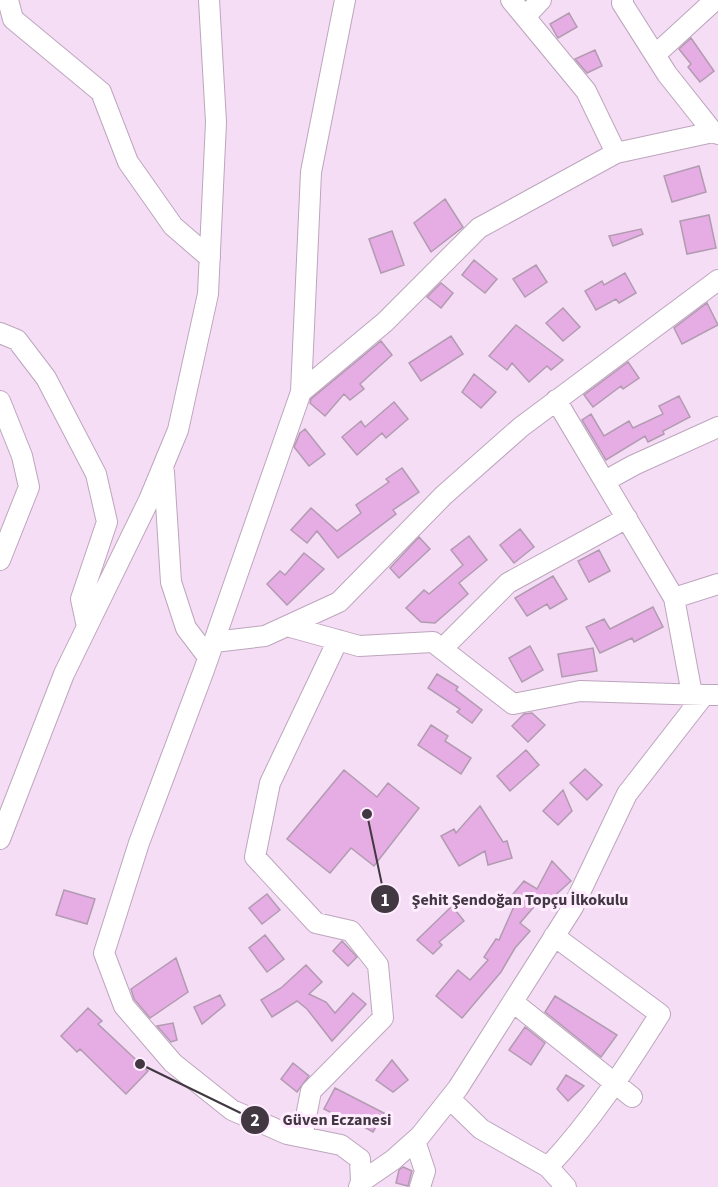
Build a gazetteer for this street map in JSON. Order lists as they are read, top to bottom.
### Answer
{
  "places": ["Şehit Şendoğan Topçu İlkokulu", "Güven Eczanesi"]
}
